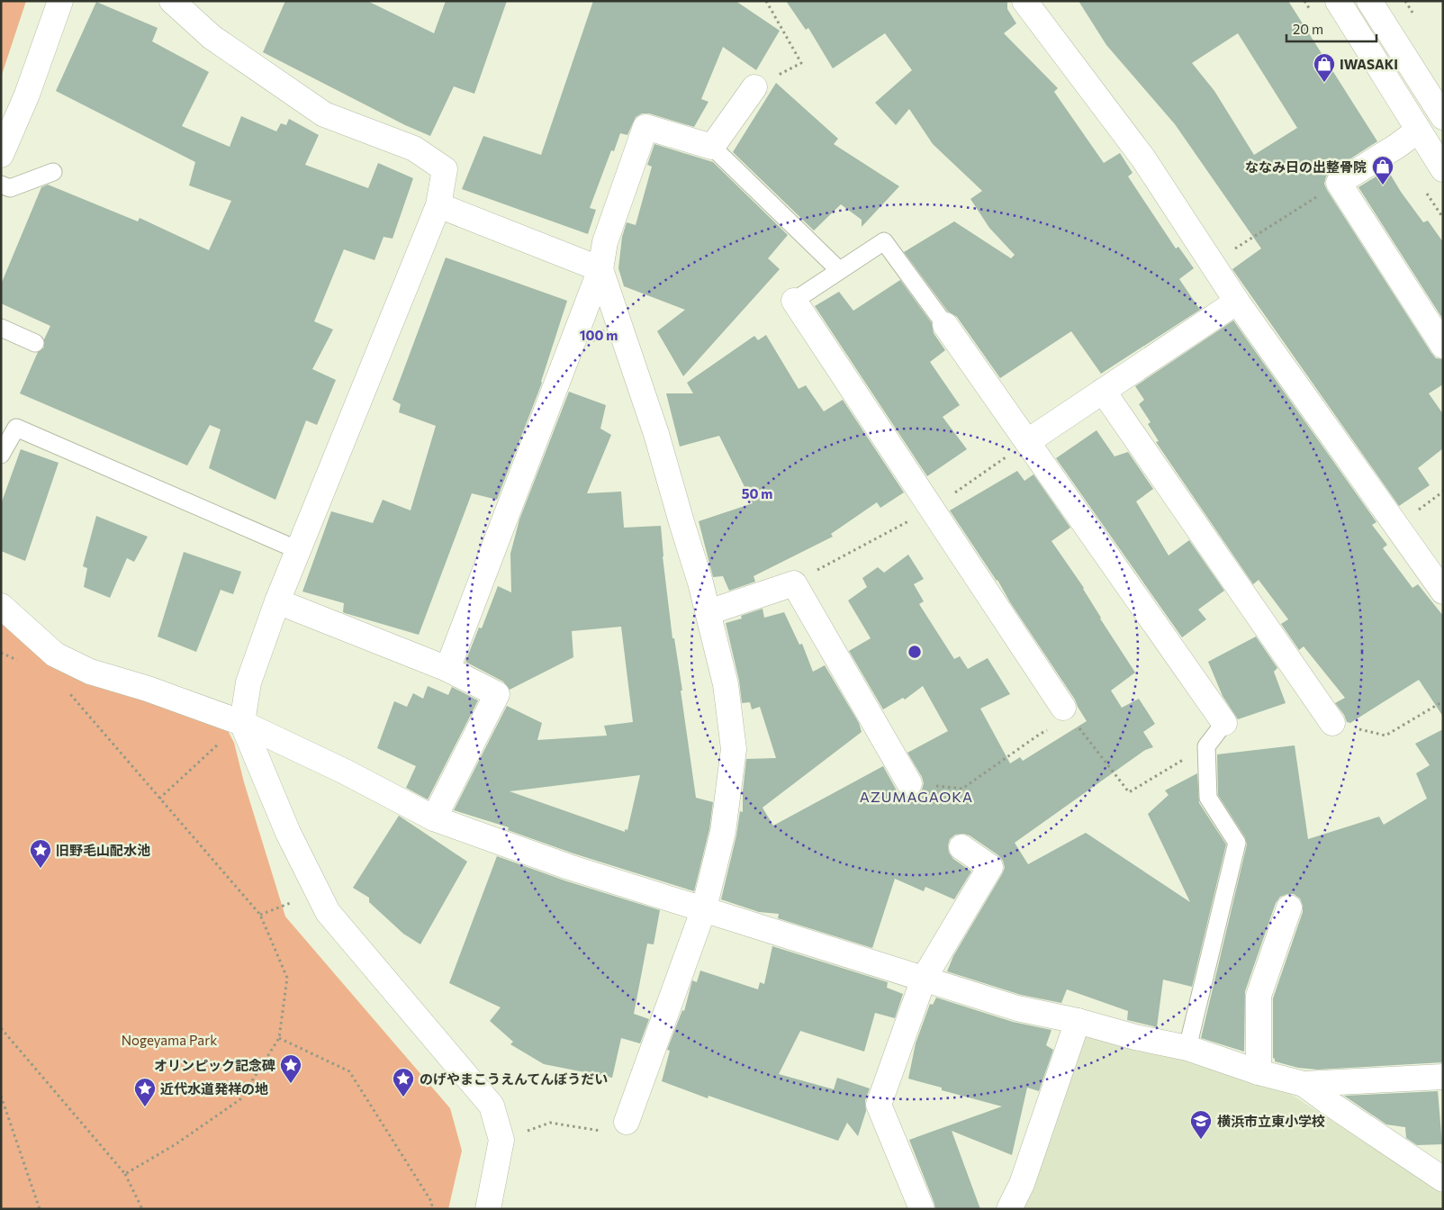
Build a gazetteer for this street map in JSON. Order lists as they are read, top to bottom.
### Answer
{
  "districts": ["AZUMAGAOKA"],
  "parks": ["Nogeyama Park"],
  "places": {
    "shop": ["IWASAKI", "ななみ日の出整骨院"],
    "place": [
      "旧野毛山配水池",
      "オリンピック記念碑",
      "のげやまこうえんてんぼうだい",
      "近代水道発祥の地"
    ],
    "school or university": ["横浜市立東小学校"]
  },
  "scale_bar": "20 m",
  "rings": ["100 m", "50 m"]
}
